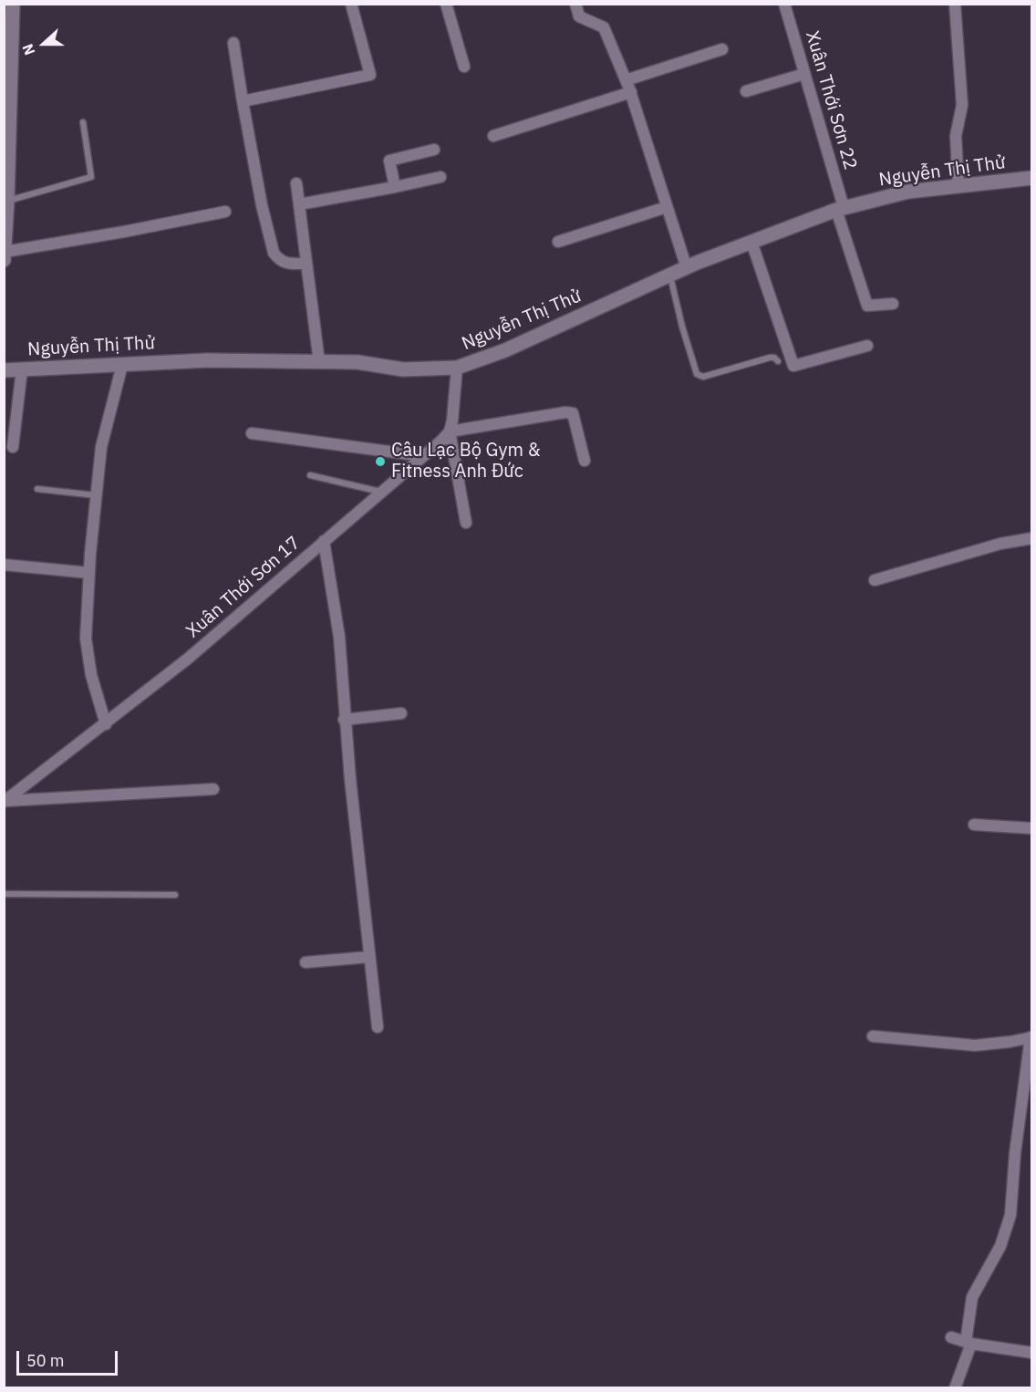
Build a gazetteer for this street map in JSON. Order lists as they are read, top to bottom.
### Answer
{
  "streets": {
    "street": ["Xuân Thới Sơn 22", "Nguyễn Thị Thử", "Xuân Thới Sơn 17"]
  },
  "crossings": [
    ["Xuân Thới Sơn 22", "Nguyễn Thị Thử"]
  ],
  "places": ["Câu Lạc Bộ Gym & Fitness Anh Đức"],
  "scale_bar": "50 m",
  "north": "left"
}
